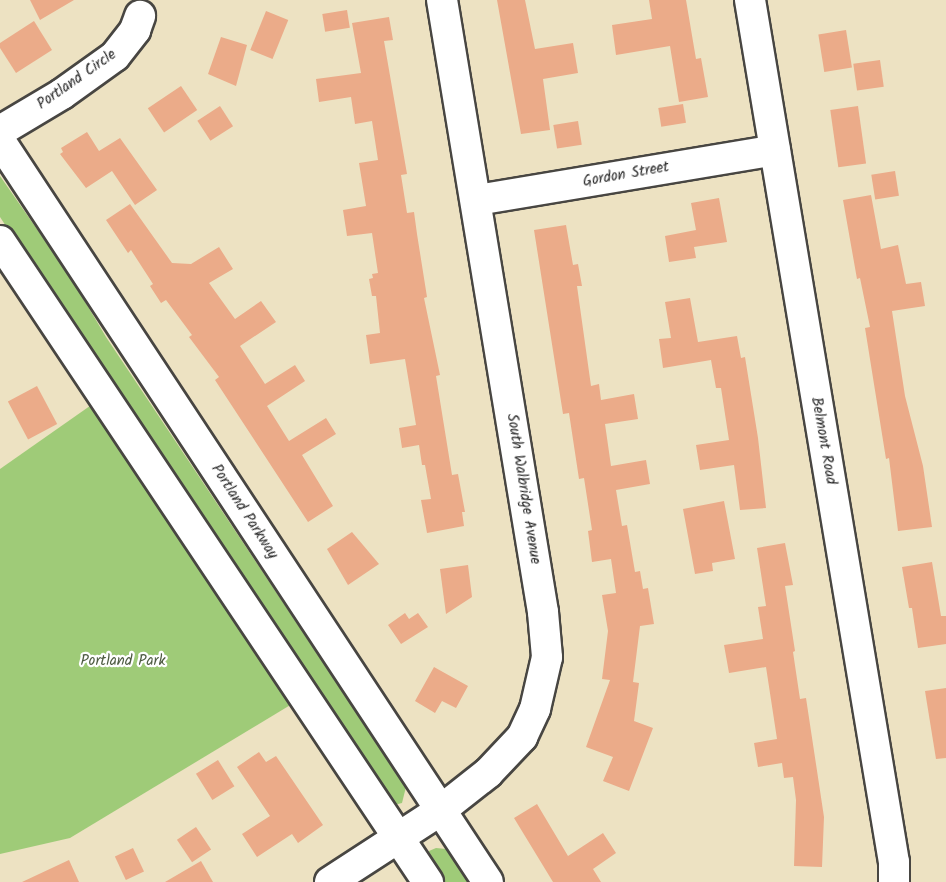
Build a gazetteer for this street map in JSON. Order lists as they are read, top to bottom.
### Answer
{
  "streets": {
    "street": [
      "Portland Circle",
      "Gordon Street",
      "Belmont Road",
      "South Walbridge Avenue",
      "Portland Parkway"
    ]
  },
  "crossings": [
    ["Gordon Street", "Belmont Road"],
    ["Gordon Street", "South Walbridge Avenue"],
    ["South Walbridge Avenue", "Portland Parkway"]
  ],
  "parks": ["Portland Park"]
}
